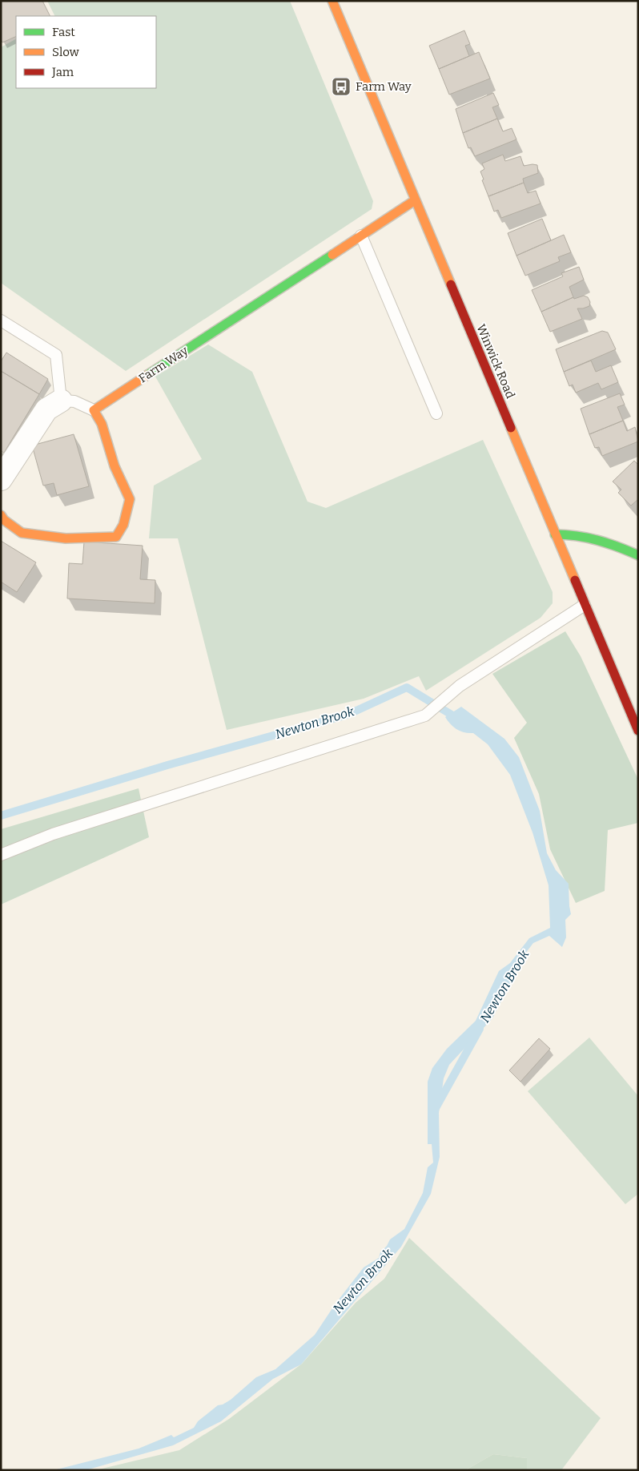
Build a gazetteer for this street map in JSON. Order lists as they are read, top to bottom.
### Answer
{
  "streets": {
    "main road": ["Winwick Road", "Farm Way"]
  },
  "crossings": [
    ["Winwick Road", "Farm Way"]
  ],
  "water": ["Newton Brook"],
  "places": {
    "bus stop": ["Farm Way"]
  },
  "legend": ["Fast", "Slow", "Jam"]
}
